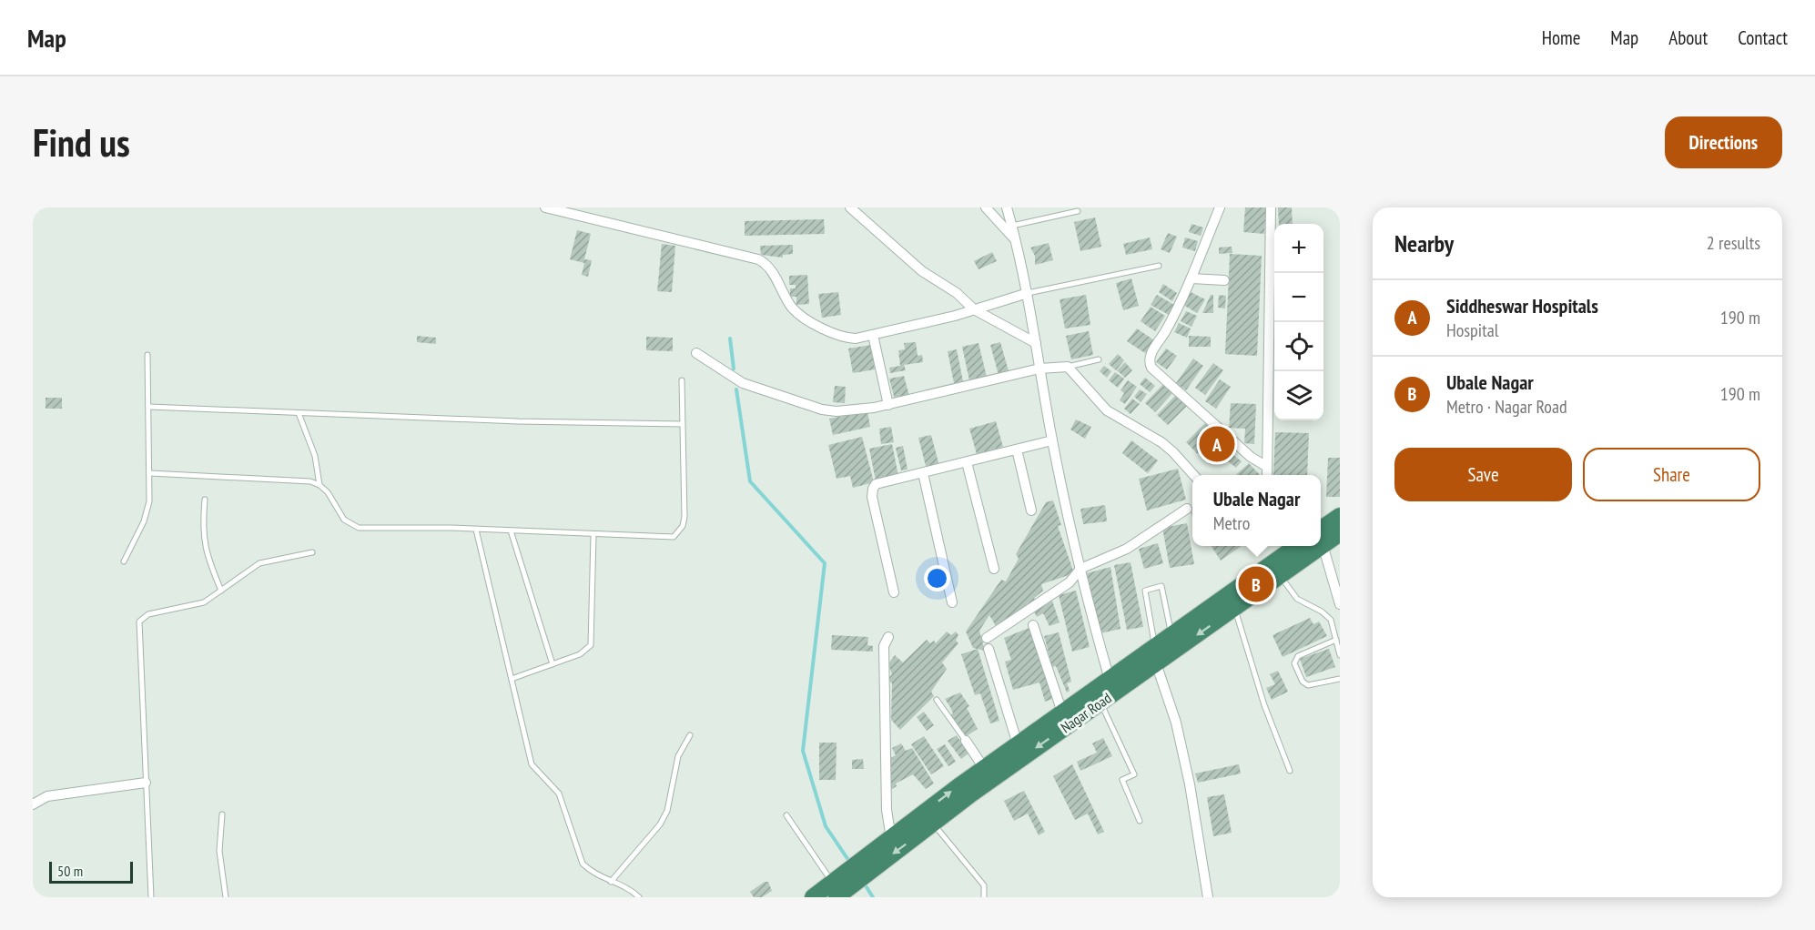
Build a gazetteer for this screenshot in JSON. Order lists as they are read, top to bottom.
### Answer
{
  "streets": {
    "highway": ["Nagar Road"]
  },
  "scale_bar": "50 m",
  "page": {
    "header": "Map",
    "nav": [
      "Home",
      "Map",
      "About",
      "Contact"
    ],
    "buttons": [
      "Directions",
      ["Save", "Share"]
    ],
    "title": "Find us",
    "heading": ["Nearby", "2 results"],
    "map_buttons": ["+", "−"],
    "list": [
      {
        "mark": "A",
        "name": "Siddheswar Hospitals",
        "note": "Hospital",
        "value": "190 m"
      },
      {
        "mark": "B",
        "name": "Ubale Nagar",
        "note": "Metro · Nagar Road",
        "value": "190 m"
      }
    ],
    "pins": ["A", "B"],
    "popup": ["Ubale Nagar", "Metro"],
    "scale": "50 m"
  }
}
